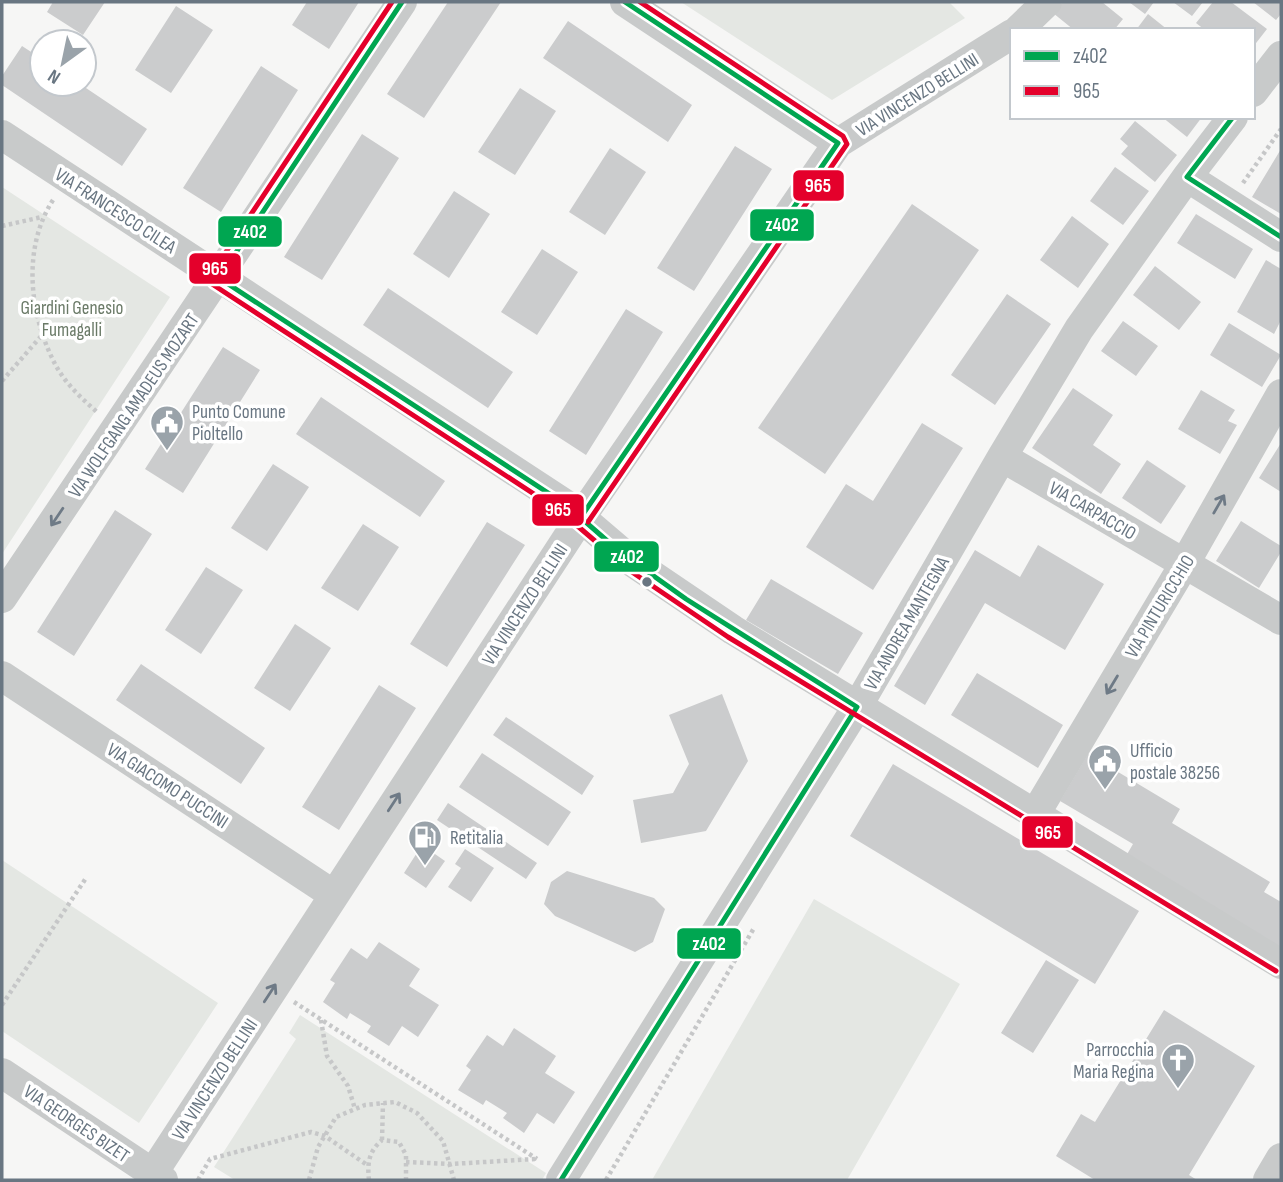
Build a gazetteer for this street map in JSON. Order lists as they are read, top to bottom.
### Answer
{
  "streets": {
    "street": [
      "VIA VINCENZO BELLINI",
      "VIA FRANCESCO CILEA",
      "VIA WOLFGANG AMADEUS MOZART",
      "VIA CARPACCIO",
      "VIA PINTURICCHIO",
      "VIA ANDREA MANTEGNA",
      "VIA GIACOMO PUCCINI",
      "VIA GEORGES BIZET"
    ]
  },
  "crossings": [
    ["VIA VINCENZO BELLINI", "VIA FRANCESCO CILEA"],
    ["VIA VINCENZO BELLINI", "VIA GIACOMO PUCCINI"],
    ["VIA VINCENZO BELLINI", "VIA GEORGES BIZET"],
    ["VIA FRANCESCO CILEA", "VIA WOLFGANG AMADEUS MOZART"],
    ["VIA FRANCESCO CILEA", "VIA PINTURICCHIO"],
    ["VIA FRANCESCO CILEA", "VIA ANDREA MANTEGNA"],
    ["VIA CARPACCIO", "VIA PINTURICCHIO"],
    ["VIA CARPACCIO", "VIA ANDREA MANTEGNA"]
  ],
  "one_way": ["VIA VINCENZO BELLINI"],
  "parks": ["Giardini Genesio Fumagalli"],
  "places": {
    "public building": ["Punto Comune Pioltello", "Ufficio postale 38256"],
    "fuel station": ["Retitalia"],
    "church": ["Parrocchia Maria Regina"]
  },
  "lines": ["transit line z402", "transit line 965"],
  "legend": ["z402", "965"],
  "north": "bottom left"
}
